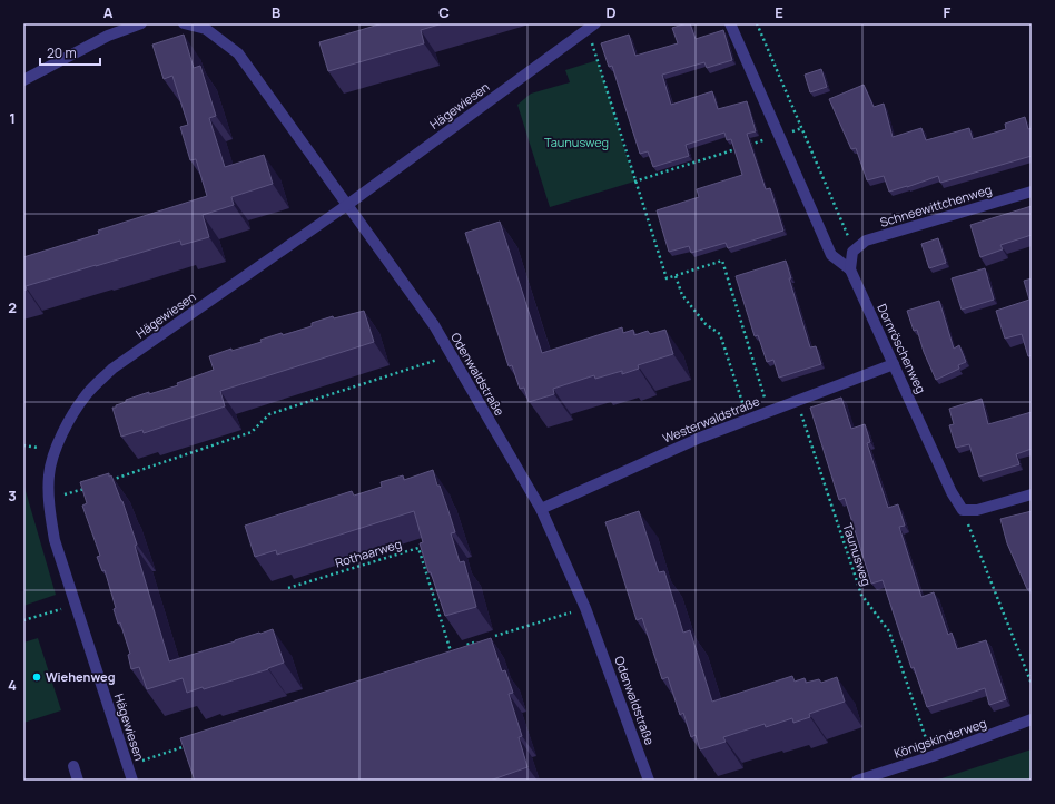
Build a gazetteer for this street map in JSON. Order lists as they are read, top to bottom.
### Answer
{
  "streets": {
    "street": [
      "Hägewiesen",
      "Schneewittchenweg",
      "Dornröschenweg",
      "Odenwaldstraße",
      "Westerwaldstraße",
      "Königskinderweg"
    ],
    "path": ["Rothaarweg", "Taunusweg"]
  },
  "crossings": [
    ["Hägewiesen", "Odenwaldstraße"],
    ["Dornröschenweg", "Westerwaldstraße"],
    ["Odenwaldstraße", "Westerwaldstraße"],
    ["Westerwaldstraße", "Taunusweg"],
    ["Taunusweg", "Königskinderweg"]
  ],
  "parks": ["Taunusweg"],
  "places": ["Wiehenweg"],
  "scale_bar": "20 m",
  "grid": {
    "columns": [
      "A",
      "B",
      "C",
      "D",
      "E",
      "F"
    ],
    "rows": [
      "1",
      "2",
      "3",
      "4"
    ]
  }
}
